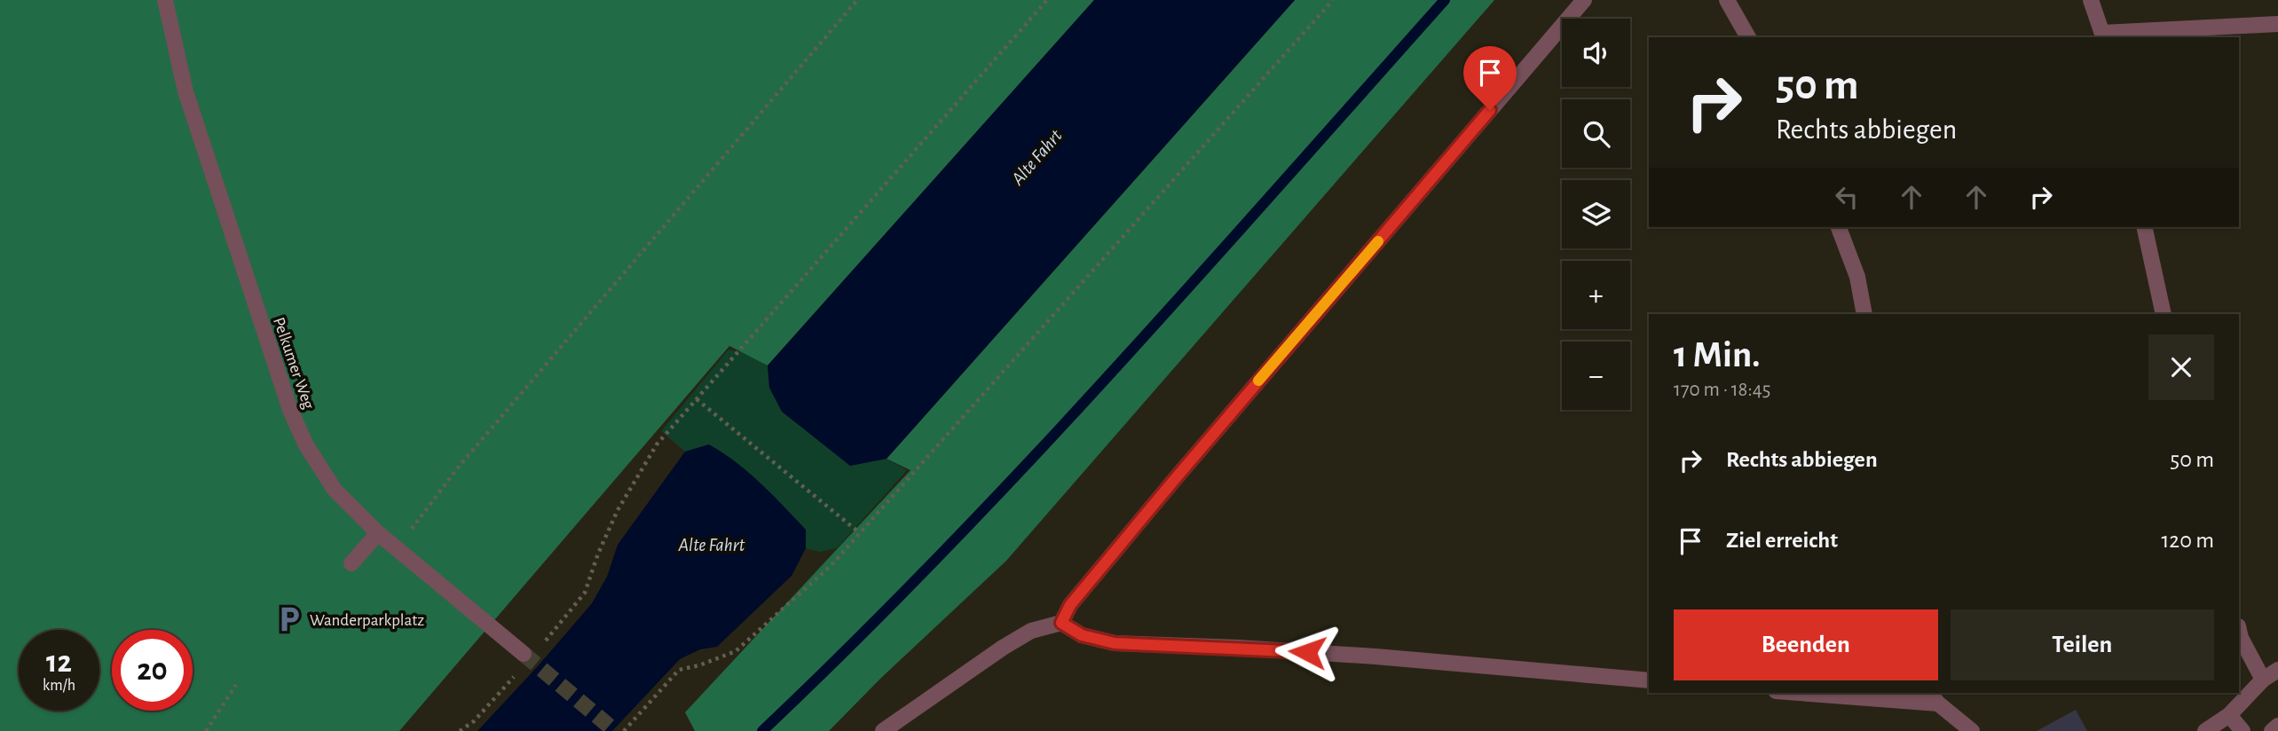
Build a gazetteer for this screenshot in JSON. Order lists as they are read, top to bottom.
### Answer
{
  "streets": {
    "street": ["Pelkumer Weg"]
  },
  "water": ["Alte Fahrt"],
  "places": {
    "parking": ["Wanderparkplatz"]
  },
  "page": {
    "map_buttons": ["+", "−"],
    "turn": ["50 m", "Rechts abbiegen"],
    "heading": ["1 Min.", "170 m · 18:45"],
    "list": [
      {
        "name": "Rechts abbiegen",
        "value": "50 m"
      },
      {
        "name": "Ziel erreicht",
        "value": "120 m"
      }
    ],
    "buttons": ["Beenden", "Teilen"],
    "speed": "12 km/h",
    "limit": "20"
  }
}
